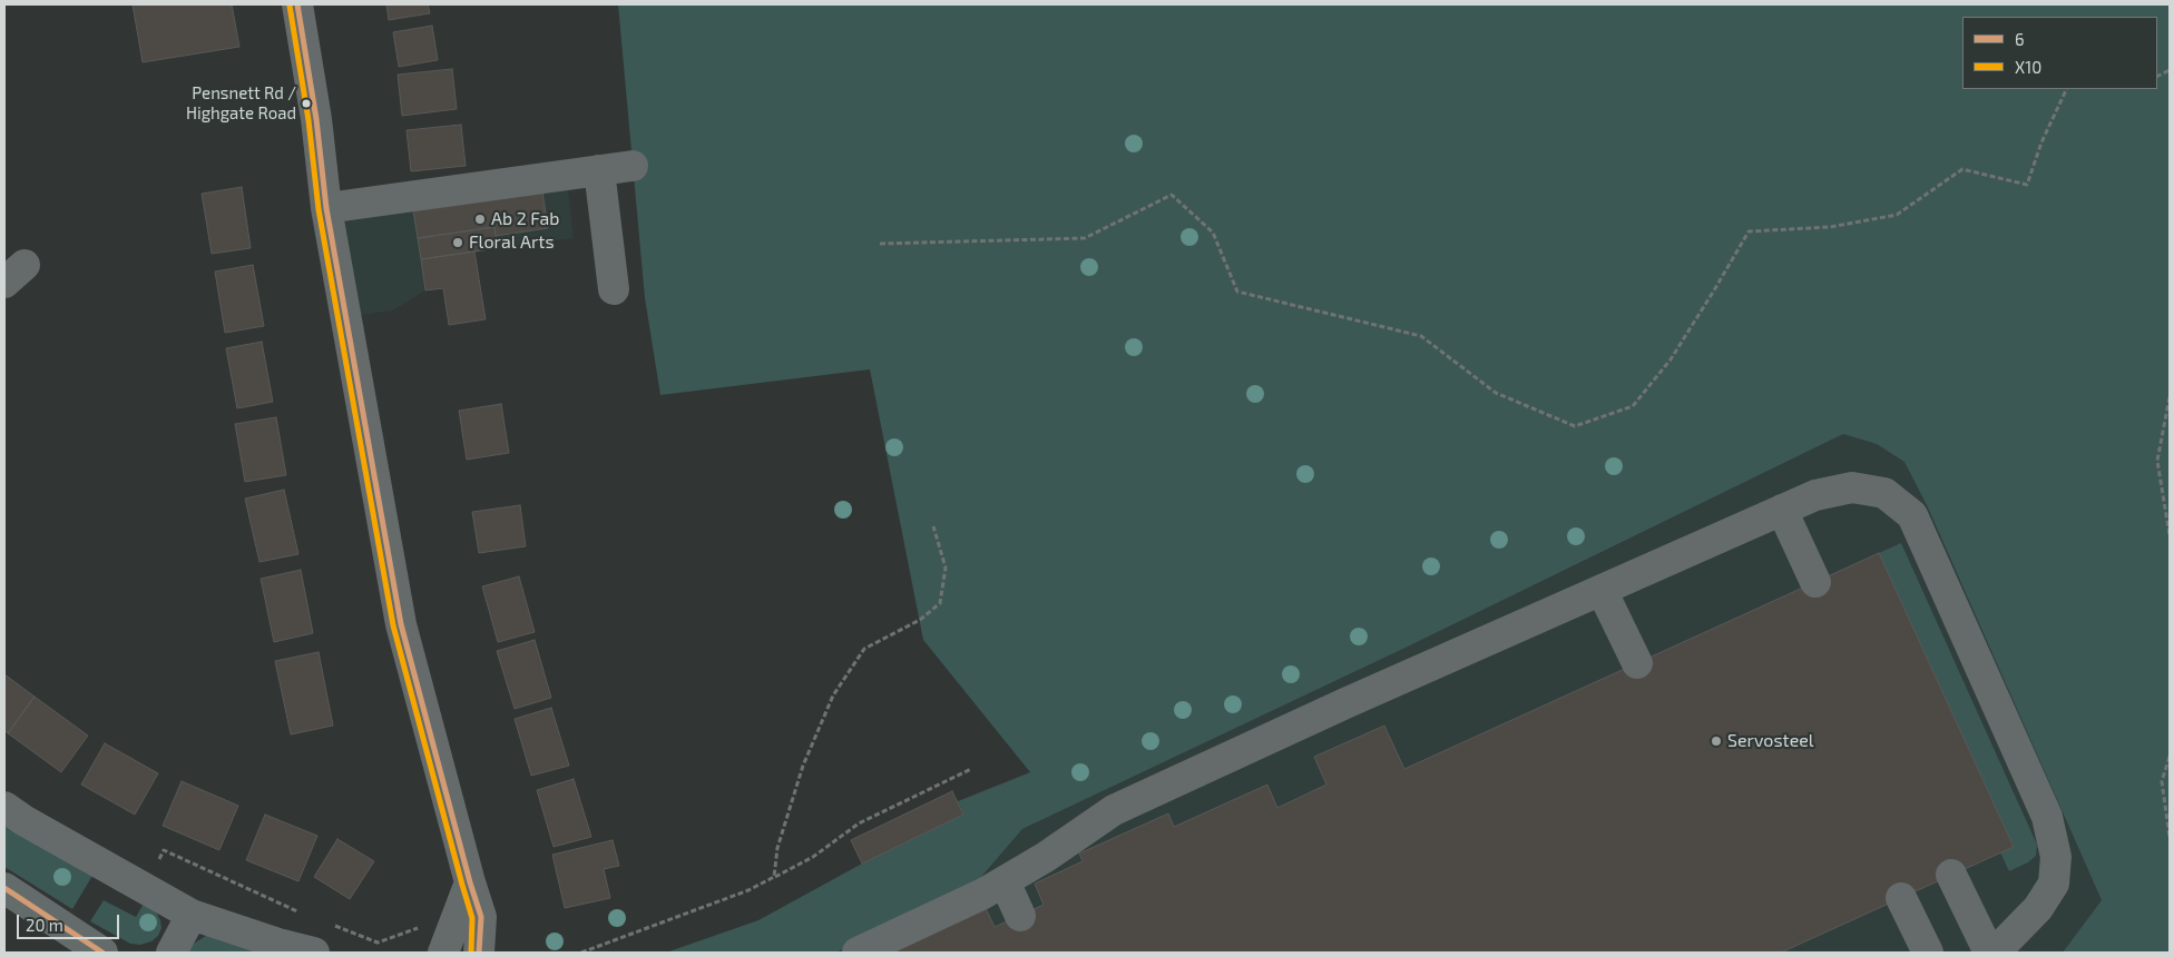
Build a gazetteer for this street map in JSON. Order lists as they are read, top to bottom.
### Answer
{
  "places": [
    "Pensnett Rd / Highgate Road",
    "Ab 2 Fab",
    "Floral Arts",
    "Servosteel"
  ],
  "lines": ["transit line 6", "transit line X10"],
  "legend": ["6", "X10"],
  "scale_bar": "20 m"
}
